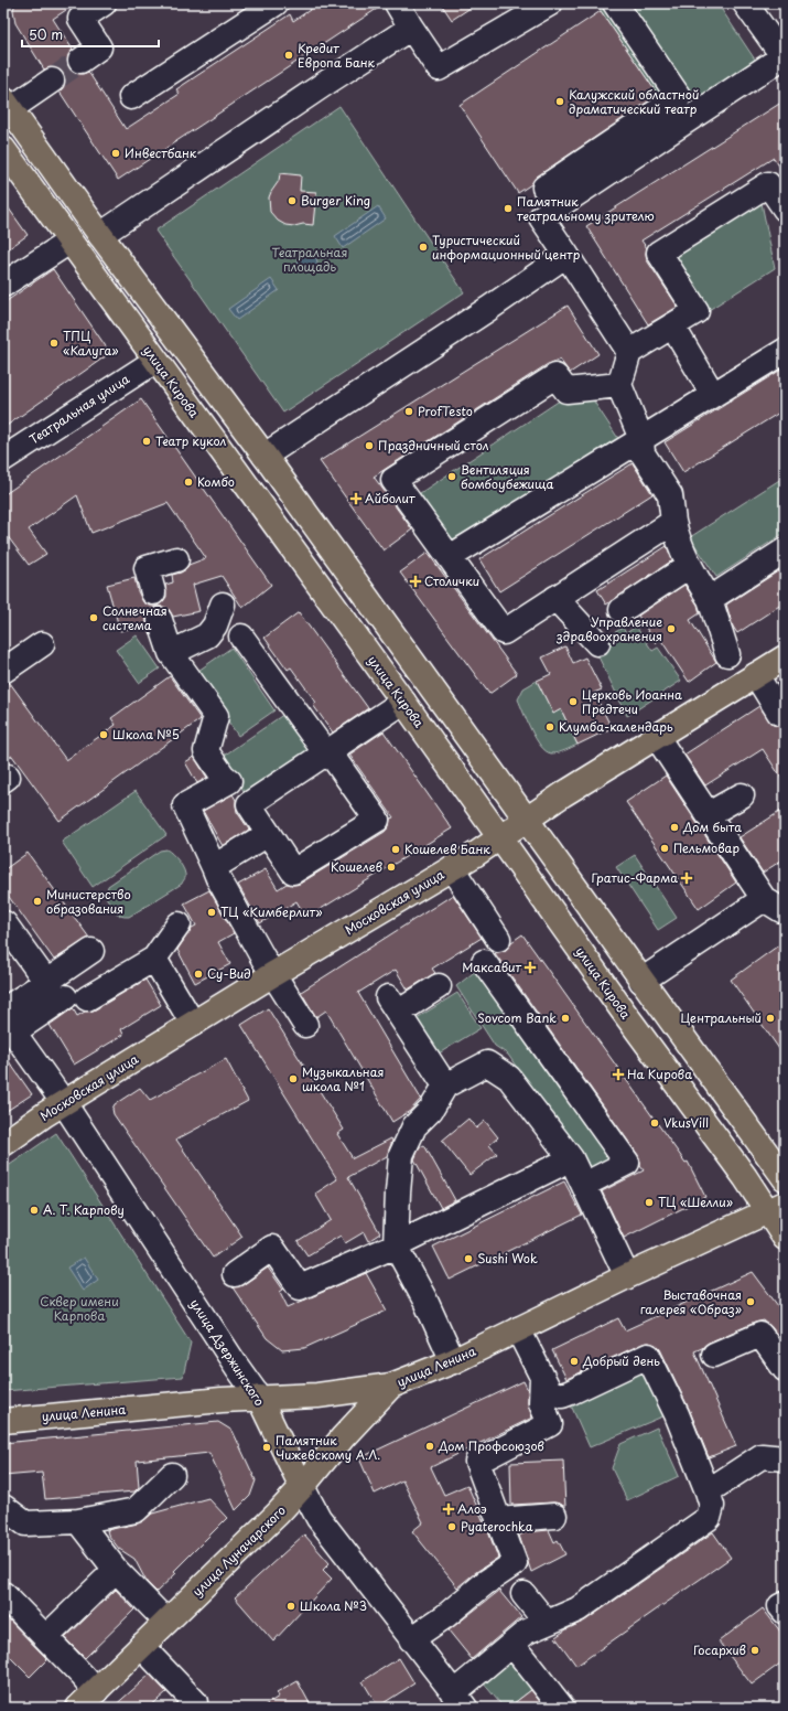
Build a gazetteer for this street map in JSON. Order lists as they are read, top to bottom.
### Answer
{
  "streets": {
    "main road": [
      "улица Кирова",
      "Московская улица",
      "улица Дзержинского",
      "улица Ленина",
      "улица Луначарского"
    ],
    "street": ["Театральная улица"]
  },
  "crossings": [
    ["улица Кирова", "Театральная улица"],
    ["улица Кирова", "Московская улица"],
    ["улица Кирова", "улица Ленина"],
    ["Московская улица", "улица Дзержинского"],
    ["улица Дзержинского", "улица Ленина"],
    ["улица Дзержинского", "улица Луначарского"],
    ["улица Ленина", "улица Луначарского"]
  ],
  "parks": ["Театральная площадь", "Сквер имени Карпова"],
  "places": {
    "other": [
      "Кредит Европа Банк",
      "Калужский областной драматический театр",
      "Инвестбанк",
      "Burger King",
      "Памятник театральному зрителю",
      "Туристический информационный центр",
      "ТПЦ «Калуга»",
      "ProfTesto",
      "Театр кукол",
      "Праздничный стол",
      "Вентиляция бомбоубежища",
      "Комбо",
      "Солнечная система",
      "Управление здравоохранения",
      "Церковь Иоанна Предтечи",
      "Клумба-календарь",
      "Школа №5",
      "Дом быта",
      "Пельмовар",
      "Кошелев Банк",
      "Кошелев",
      "Министерство образования",
      "ТЦ «Кимберлит»",
      "Су-Вид",
      "Sovcom Bank",
      "Центральный",
      "Музыкальная школа №1",
      "VkusVill",
      "ТЦ «Шелли»",
      "А. Т. Карпову",
      "Sushi Wok",
      "Выставочная галерея «Образ»",
      "Добрый день",
      "Дом Профсоюзов",
      "Памятник Чижевскому А.Л.",
      "Pyaterochka",
      "Школа №3",
      "Госархив"
    ],
    "health": [
      "Айболит",
      "Столички",
      "Гратис-Фарма",
      "Максавит",
      "На Кирова",
      "Алоэ"
    ]
  },
  "scale_bar": "50 m"
}
